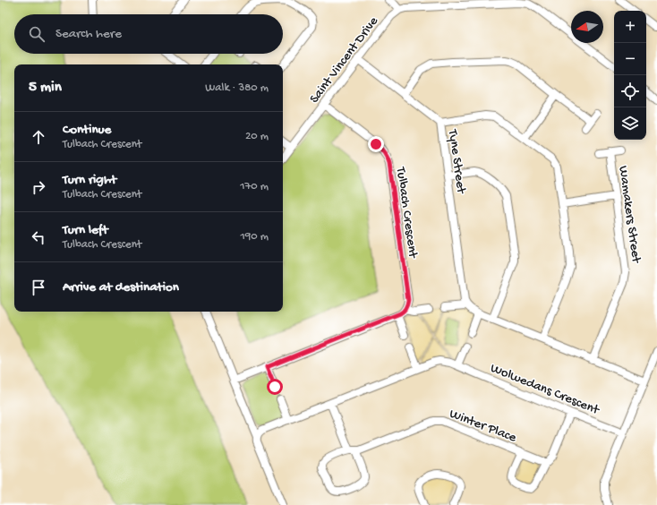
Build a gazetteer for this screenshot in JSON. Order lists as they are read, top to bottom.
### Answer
{
  "streets": {
    "street": [
      "Saint Vincent Drive",
      "Tyne Street",
      "Tulbach Crescent",
      "Wamakers Street",
      "Wolwedans Crescent",
      "Winter Place"
    ]
  },
  "crossings": [
    ["Saint Vincent Drive", "Tyne Street"],
    ["Saint Vincent Drive", "Tulbach Crescent"],
    ["Wolwedans Crescent", "Winter Place"]
  ],
  "north": "left",
  "page": {
    "map_buttons": ["+", "−"],
    "search": "Search here",
    "heading": ["5 min", "Walk · 380 m"],
    "list": [
      ["Continue", "Tulbach Crescent", "20 m"],
      ["Turn right", "Tulbach Crescent", "170 m"],
      ["Turn left", "Tulbach Crescent", "190 m"],
      "Arrive at destination"
    ]
  }
}
